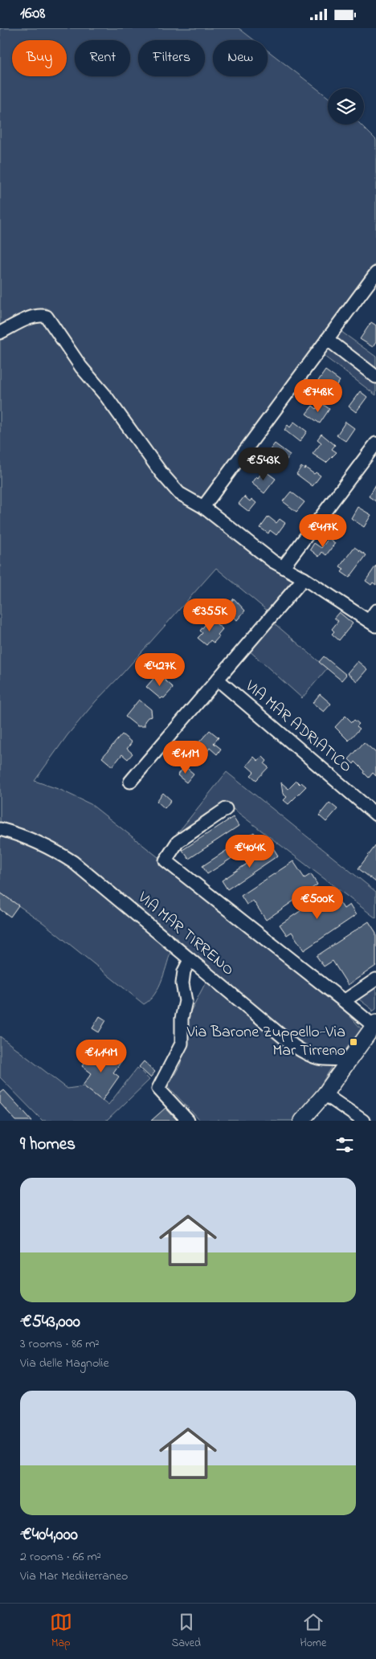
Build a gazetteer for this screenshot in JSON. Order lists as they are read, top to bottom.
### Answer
{
  "streets": {
    "street": ["VIA MAR ADRIATICO", "VIA MAR TIRRENO"]
  },
  "places": {
    "transit": ["Via Barone Zuppello-Via Mar Tirreno"]
  },
  "page": {
    "status": "16:08",
    "chip": [
      "Buy",
      "Rent",
      "Filters",
      "New"
    ],
    "price": [
      "€748K",
      "€543K",
      "€417K",
      "€355K",
      "€427K",
      "€1.1M",
      "€404K",
      "€500K",
      "€1.14M"
    ],
    "heading": "9 homes",
    "list": [
      {
        "name": "€543,000",
        "note": "3 rooms · 86 m² · Via delle Magnolie"
      },
      {
        "name": "€404,000",
        "note": "2 rooms · 66 m² · Via Mar Mediterraneo"
      }
    ],
    "tabs": ["Map", "Saved", "Home"]
  }
}
